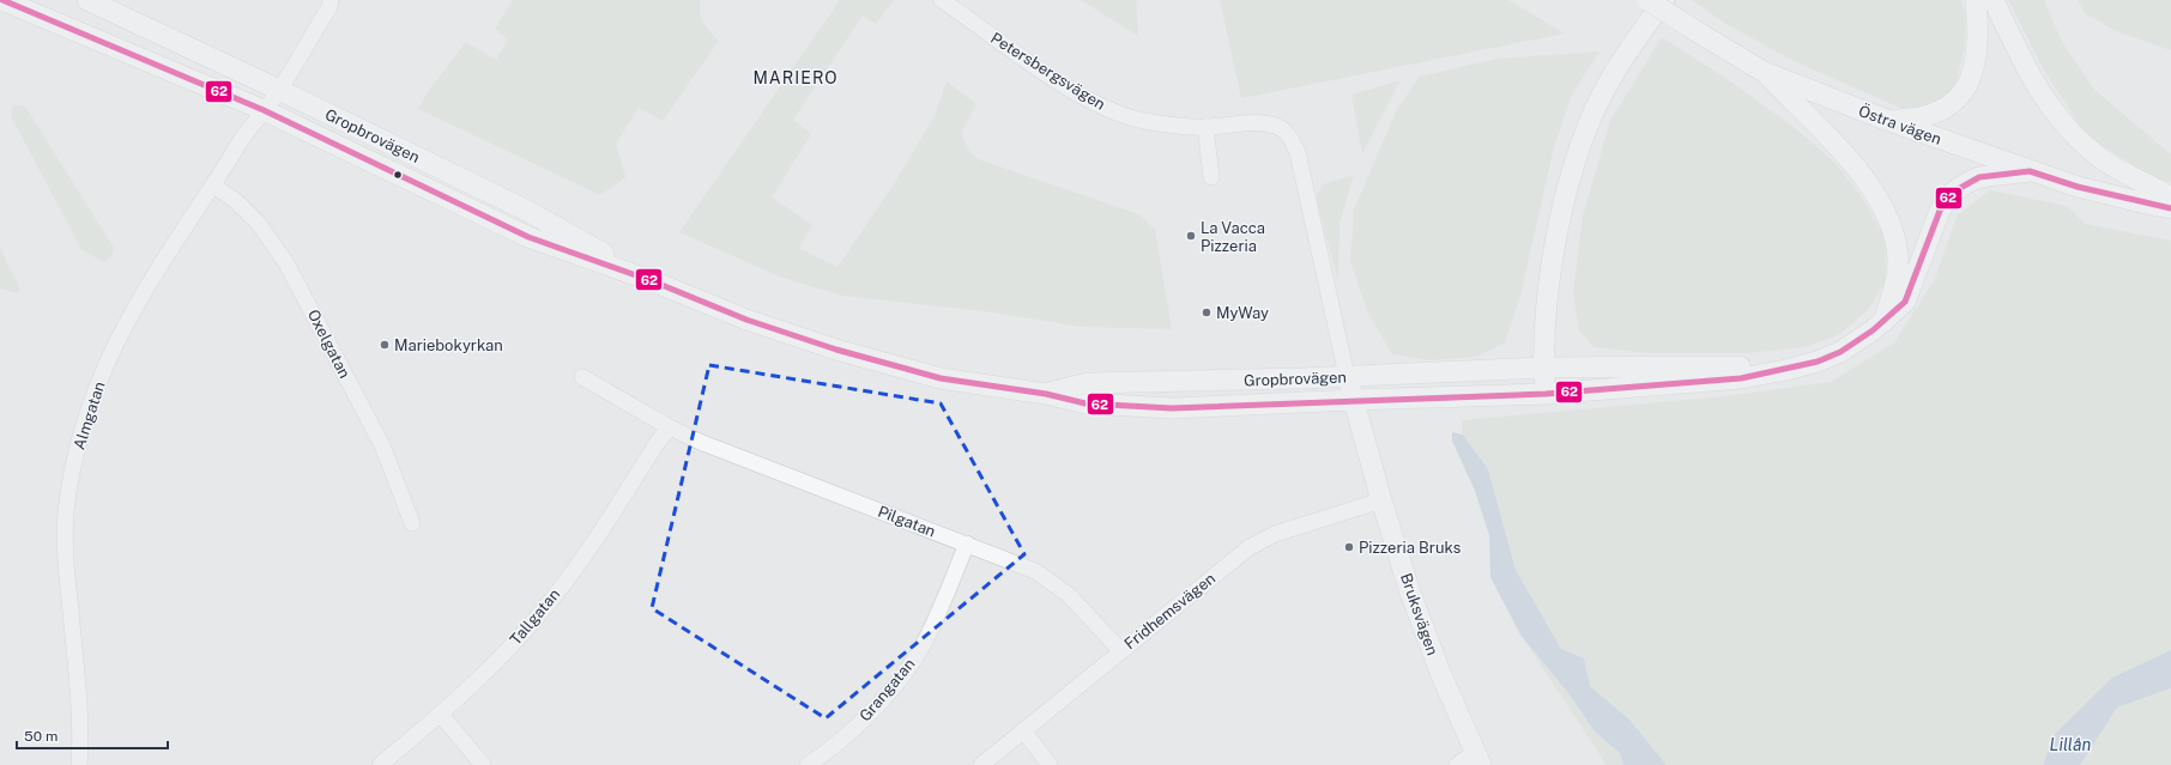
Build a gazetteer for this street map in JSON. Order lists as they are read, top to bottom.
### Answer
{
  "streets": {
    "street": [
      "Petersbergsvägen",
      "Östra vägen",
      "Gropbrovägen",
      "Oxelgatan",
      "Almgatan",
      "Pilgatan",
      "Fridhemsvägen",
      "Bruksvägen",
      "Tallgatan",
      "Grangatan"
    ]
  },
  "crossings": [
    ["Petersbergsvägen", "Gropbrovägen"],
    ["Petersbergsvägen", "Bruksvägen"],
    ["Gropbrovägen", "Almgatan"],
    ["Gropbrovägen", "Bruksvägen"],
    ["Oxelgatan", "Almgatan"],
    ["Pilgatan", "Fridhemsvägen"],
    ["Pilgatan", "Tallgatan"],
    ["Pilgatan", "Grangatan"],
    ["Fridhemsvägen", "Bruksvägen"]
  ],
  "districts": ["MARIERO"],
  "water": ["Lillån"],
  "places": [
    "La Vacca Pizzeria",
    "MyWay",
    "Mariebokyrkan",
    "Pizzeria Bruks"
  ],
  "lines": ["transit line 62"],
  "scale_bar": "50 m"
}
